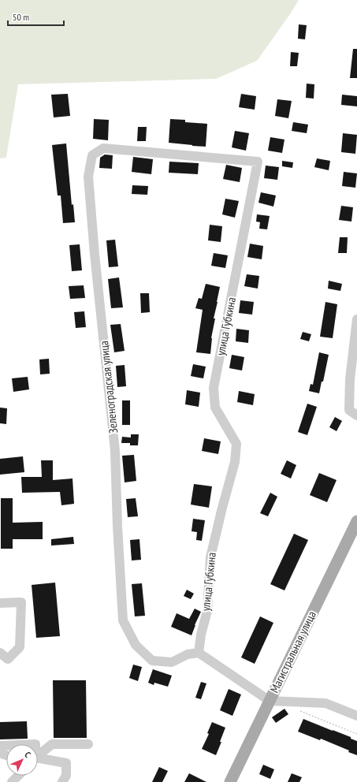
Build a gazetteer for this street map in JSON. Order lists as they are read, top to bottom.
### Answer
{
  "streets": {
    "main road": ["Магистральная улица"],
    "street": ["улица Губкина", "Зеленоградская улица"]
  },
  "crossings": [
    ["улица Губкина", "Зеленоградская улица"]
  ],
  "scale_bar": "50 m",
  "north": "top right"
}
